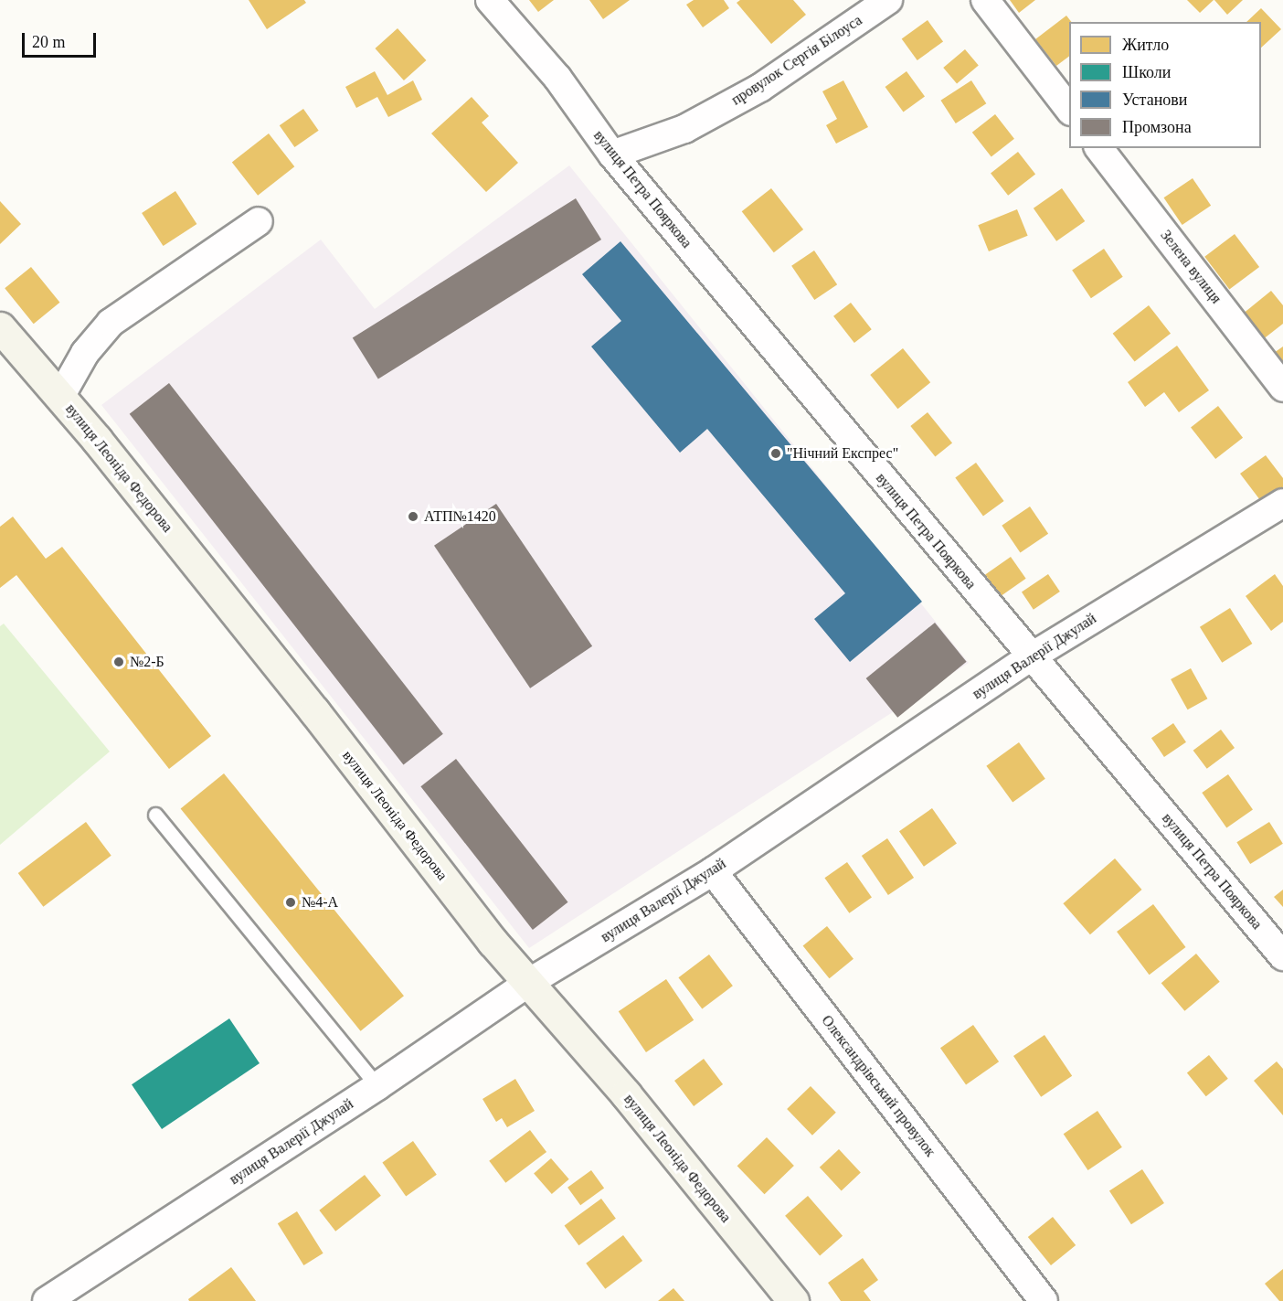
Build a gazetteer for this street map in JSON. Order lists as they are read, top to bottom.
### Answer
{
  "streets": {
    "street": [
      "провулок Сергія Білоуса",
      "вулиця Петра Пояркова",
      "Зелена вулиця",
      "вулиця Леоніда Федорова",
      "вулиця Валерії Джулай",
      "Олександрівський провулок"
    ]
  },
  "crossings": [
    ["провулок Сергія Білоуса", "вулиця Петра Пояркова"],
    ["вулиця Петра Пояркова", "вулиця Валерії Джулай"],
    ["вулиця Леоніда Федорова", "вулиця Валерії Джулай"],
    ["вулиця Валерії Джулай", "Олександрівський провулок"]
  ],
  "places": [
    "\"Нічний Експрес\"",
    "АТП№1420",
    "№2-Б",
    "№4-А"
  ],
  "legend": [
    "Житло",
    "Школи",
    "Установи",
    "Промзона"
  ],
  "scale_bar": "20 m"
}
